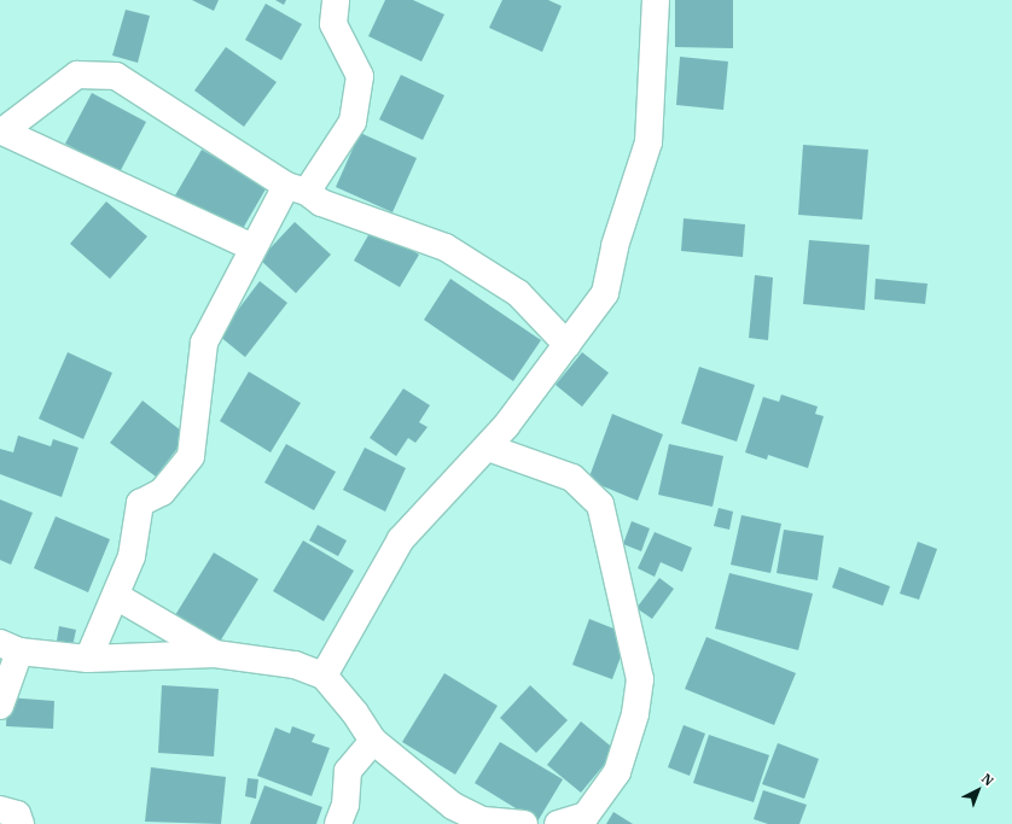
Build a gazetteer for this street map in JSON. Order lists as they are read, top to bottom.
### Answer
{
  "north": "top right"
}
